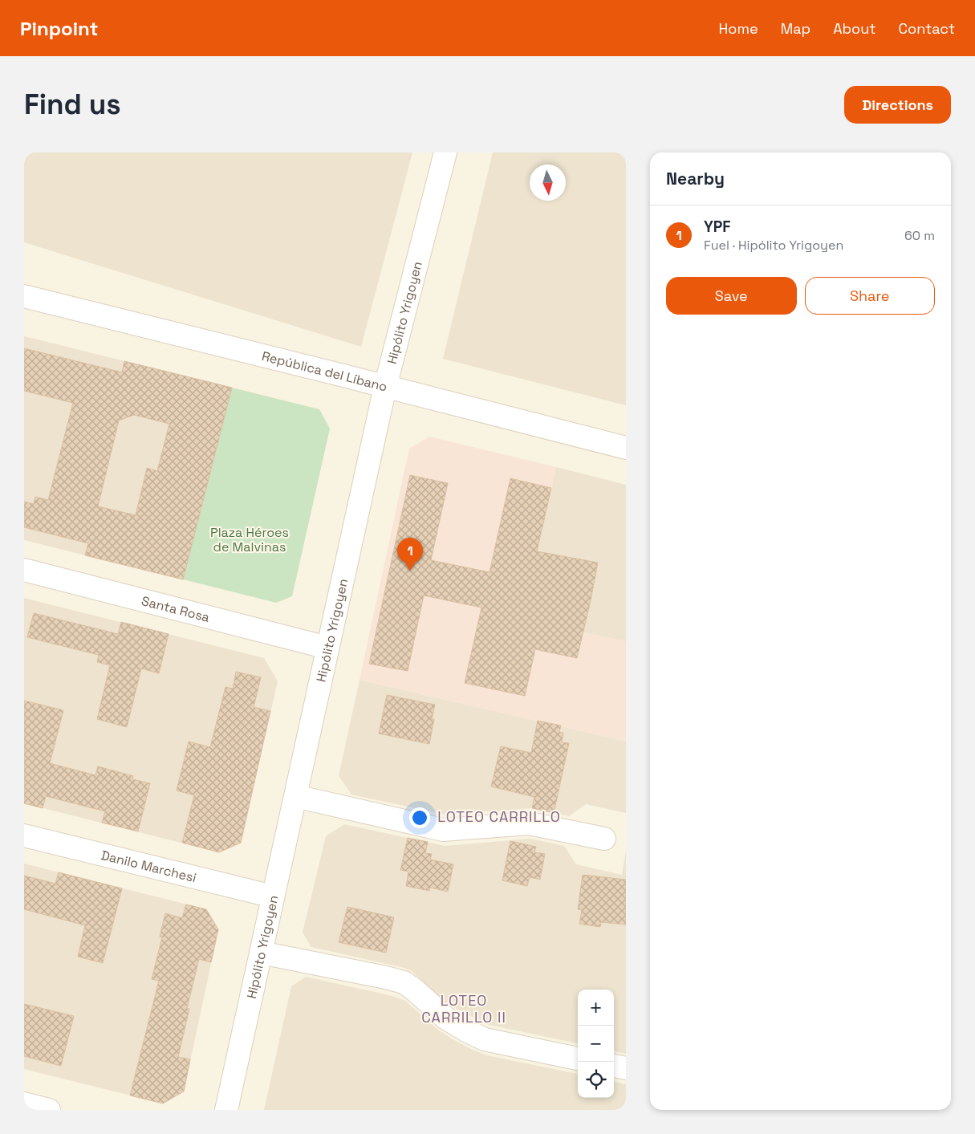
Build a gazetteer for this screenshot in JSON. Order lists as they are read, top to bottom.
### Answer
{
  "streets": {
    "main road": [
      "Hipólito Yrigoyen",
      "República del Líbano",
      "Santa Rosa",
      "Danilo Marchesi"
    ]
  },
  "crossings": [
    ["Hipólito Yrigoyen", "República del Líbano"],
    ["Hipólito Yrigoyen", "Santa Rosa"],
    ["Hipólito Yrigoyen", "Danilo Marchesi"]
  ],
  "districts": ["LOTEO CARRILLO", "LOTEO CARRILLO II"],
  "parks": ["Plaza Héroes de Malvinas"],
  "north": "bottom",
  "page": {
    "header": "Pinpoint",
    "nav": [
      "Home",
      "Map",
      "About",
      "Contact"
    ],
    "buttons": [
      "Directions",
      ["Save", "Share"]
    ],
    "title": "Find us",
    "heading": "Nearby",
    "list": [
      {
        "mark": "1",
        "name": "YPF",
        "note": "Fuel · Hipólito Yrigoyen",
        "value": "60 m"
      }
    ],
    "pins": "1",
    "map_buttons": ["+", "−"]
  }
}
